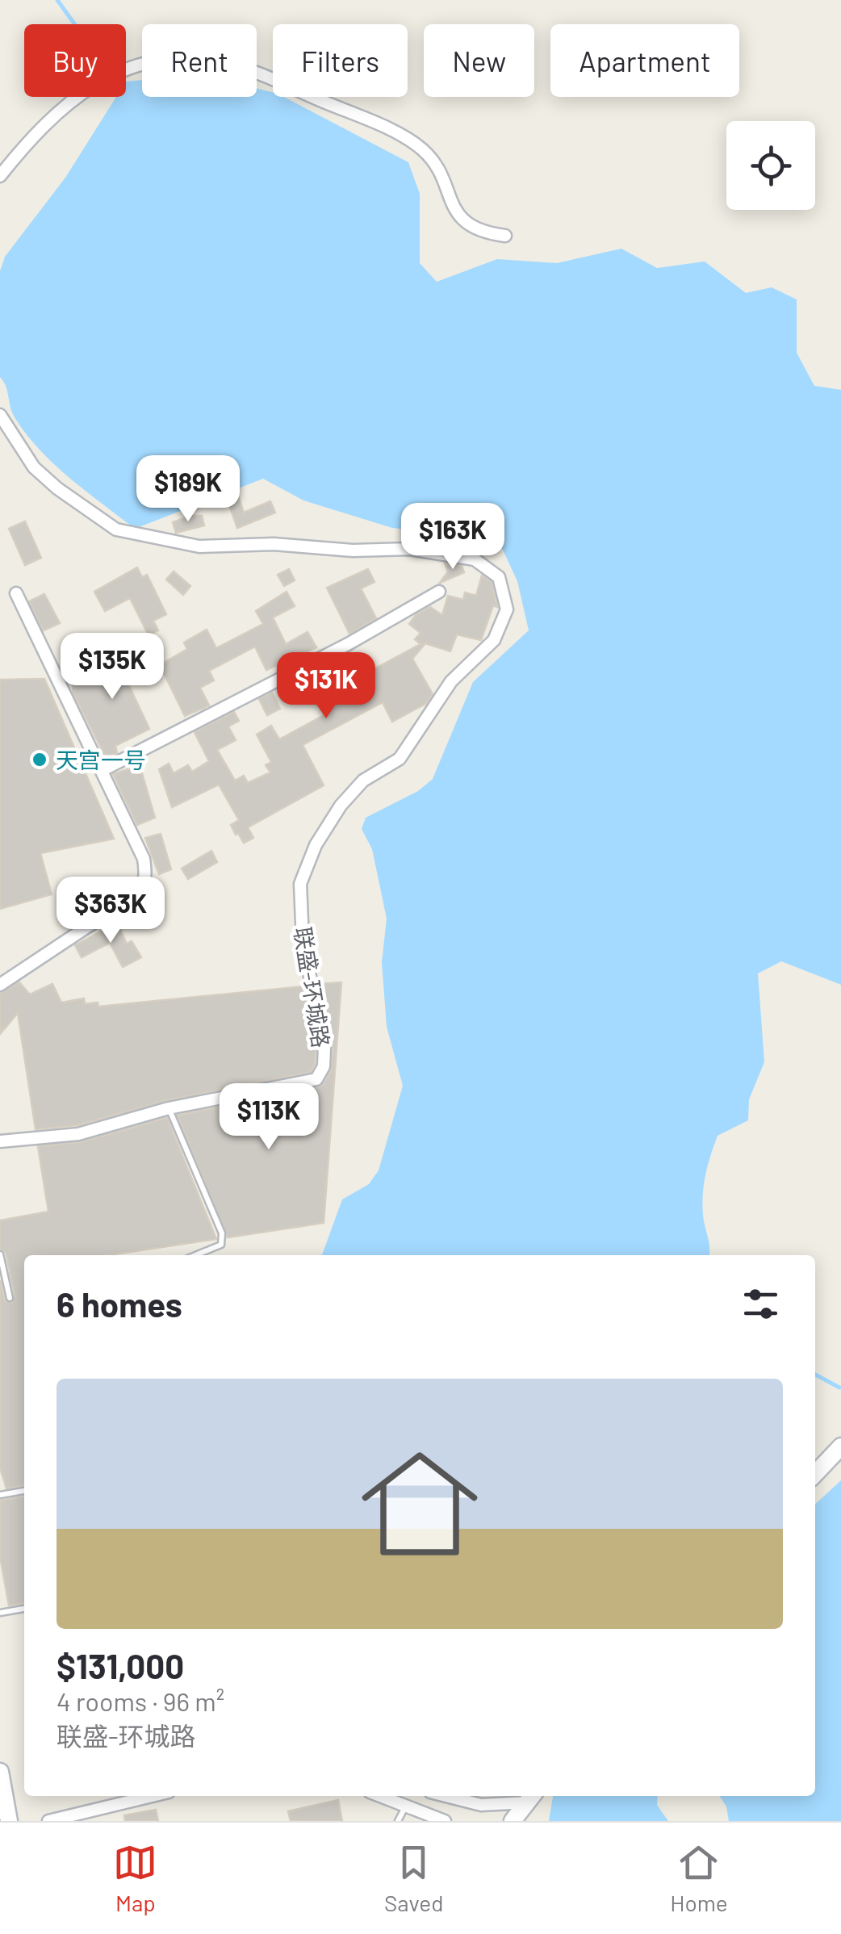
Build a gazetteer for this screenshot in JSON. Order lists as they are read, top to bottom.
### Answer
{
  "streets": {
    "street": ["联盛-环城路"]
  },
  "places": ["天宫一号"],
  "page": {
    "chip": [
      "Buy",
      "Rent",
      "Filters",
      "New",
      "Apartment"
    ],
    "price": [
      "$189K",
      "$163K",
      "$135K",
      "$131K",
      "$363K",
      "$113K"
    ],
    "heading": "6 homes",
    "list": [
      {
        "name": "$131,000",
        "note": "4 rooms · 96 m² · 联盛-环城路"
      }
    ],
    "tabs": ["Map", "Saved", "Home"]
  }
}
